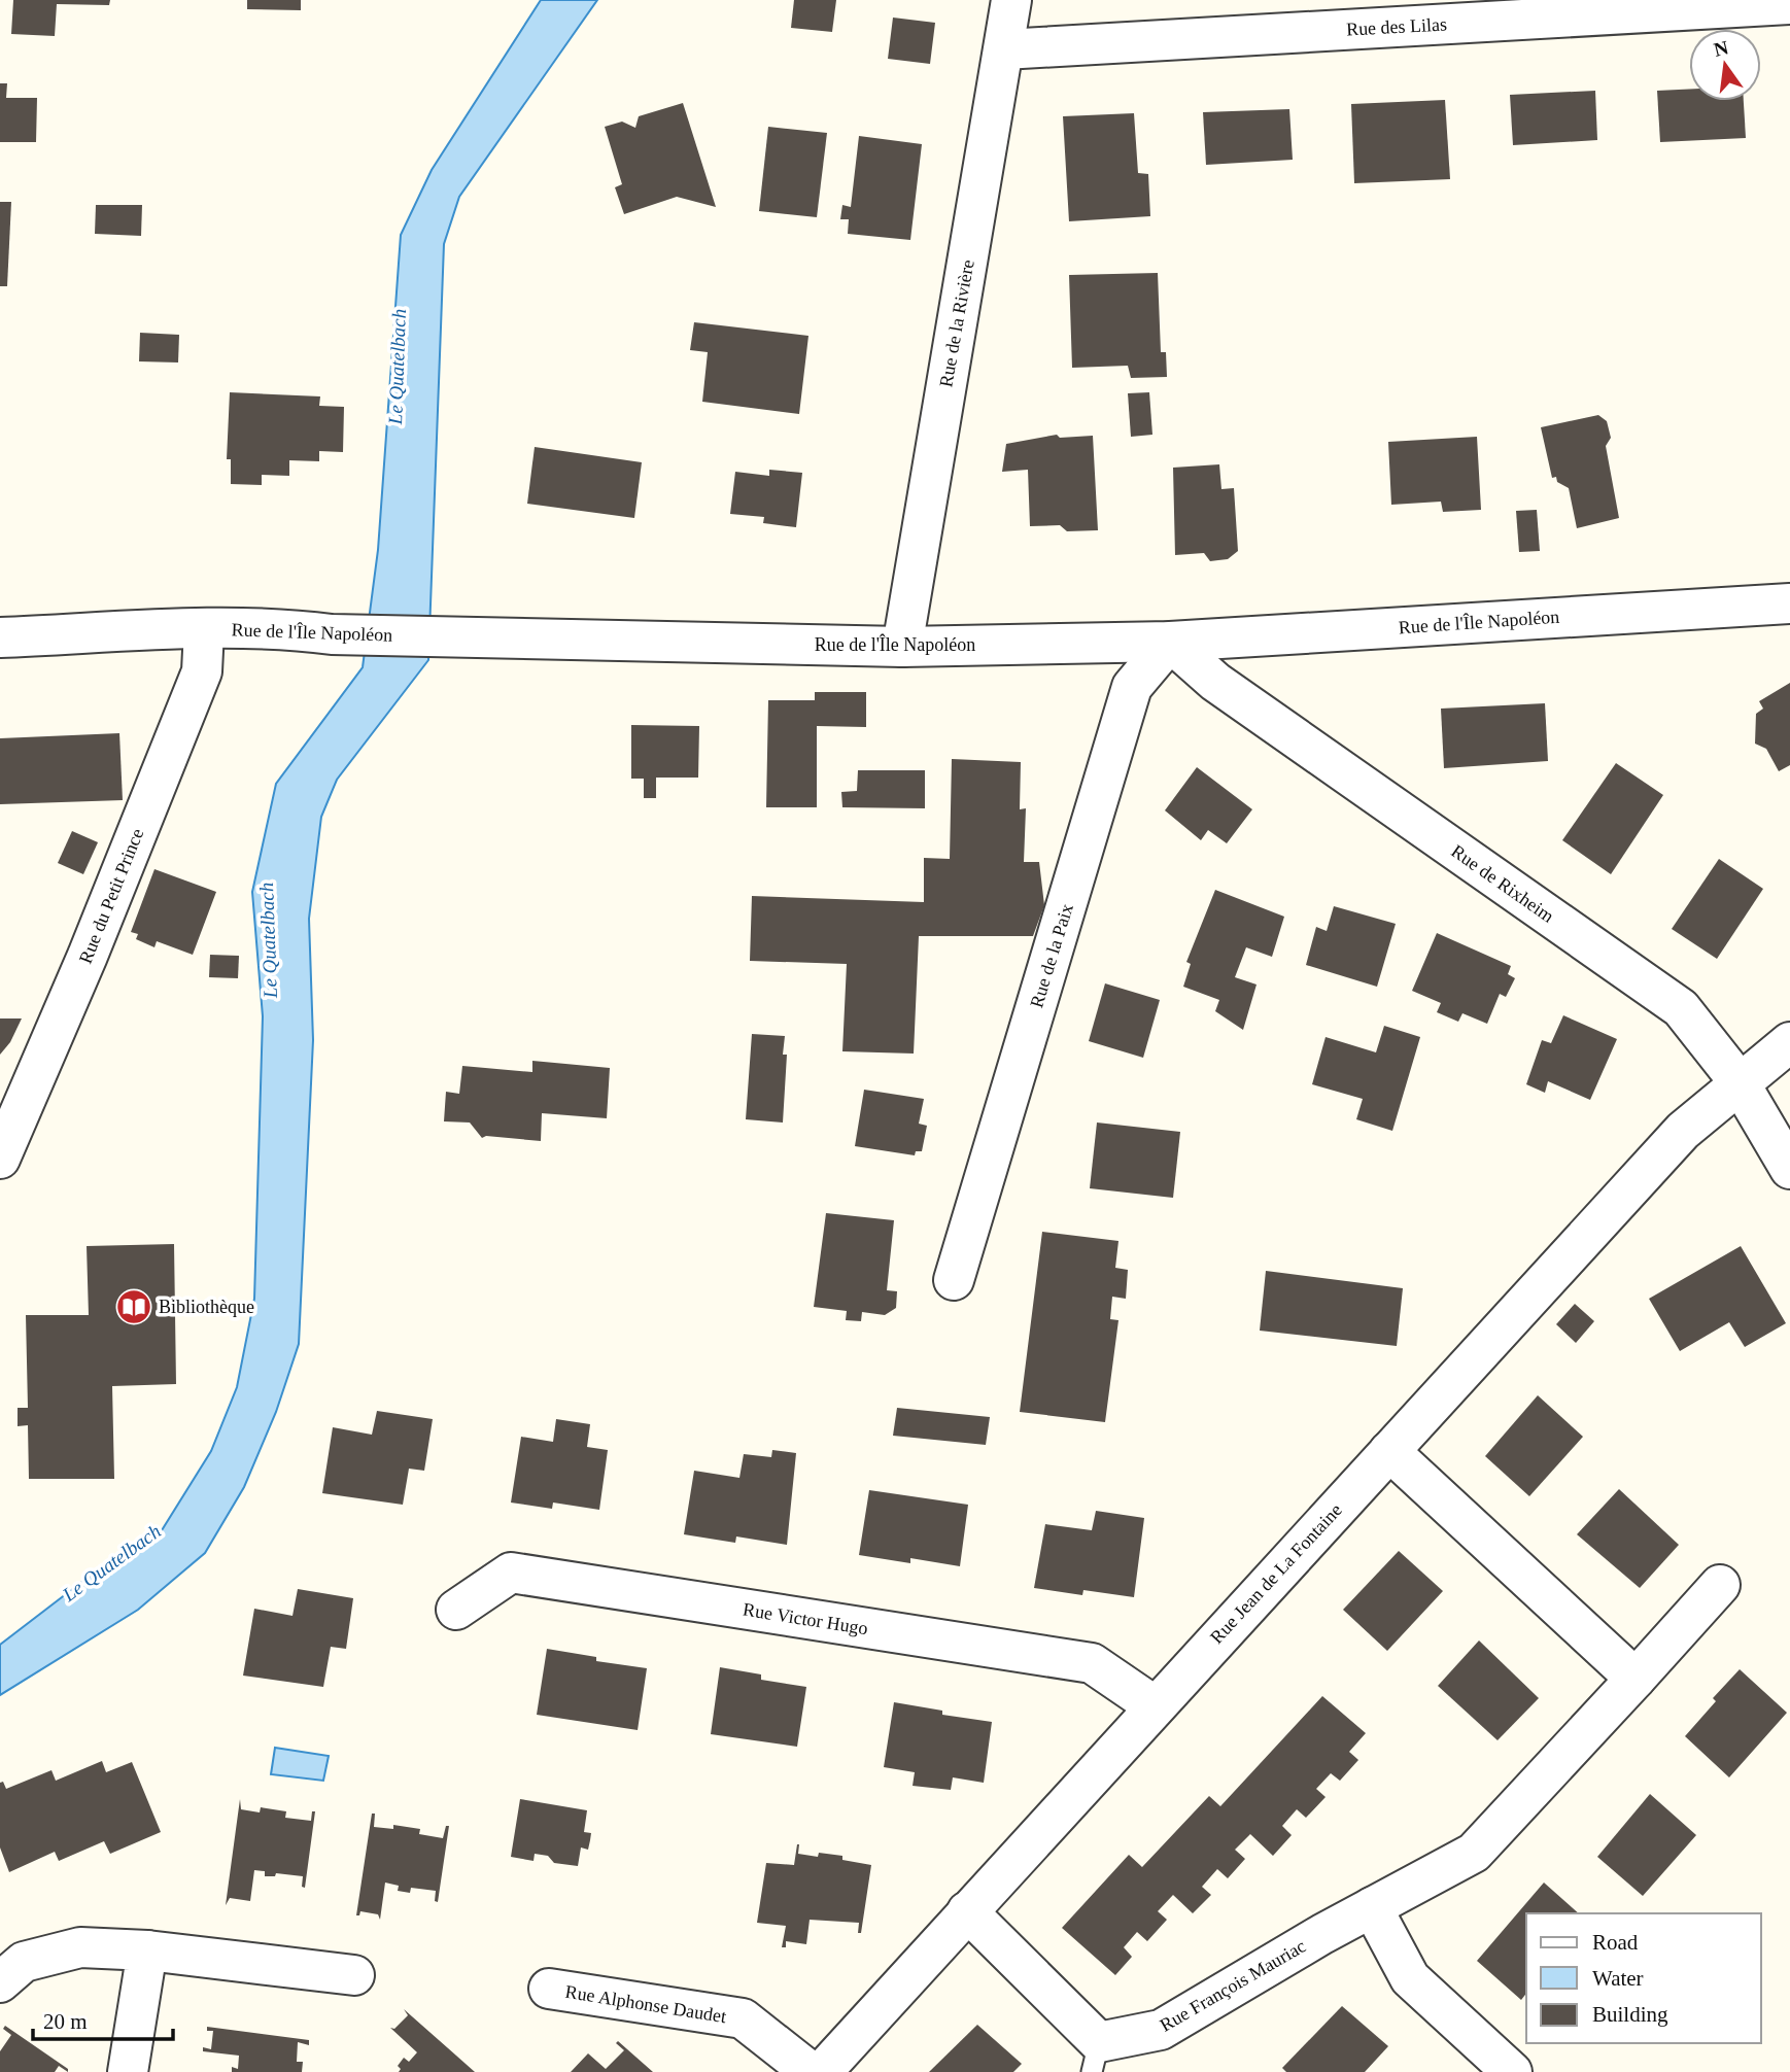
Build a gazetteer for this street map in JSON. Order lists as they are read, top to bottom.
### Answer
{
  "streets": {
    "street": [
      "Rue des Lilas",
      "Rue de la Rivière",
      "Rue de l'Île Napoléon",
      "Rue de Rixheim",
      "Rue du Petit Prince",
      "Rue de la Paix",
      "Rue Jean de La Fontaine",
      "Rue Victor Hugo",
      "Rue François Mauriac",
      "Rue Alphonse Daudet"
    ]
  },
  "crossings": [
    ["Rue des Lilas", "Rue de la Rivière"],
    ["Rue de la Rivière", "Rue de l'Île Napoléon"],
    ["Rue de l'Île Napoléon", "Rue de Rixheim"],
    ["Rue de l'Île Napoléon", "Rue du Petit Prince"],
    ["Rue de l'Île Napoléon", "Rue de la Paix"],
    ["Rue de Rixheim", "Rue de la Paix"],
    ["Rue de Rixheim", "Rue Jean de La Fontaine"],
    ["Rue Jean de La Fontaine", "Rue Victor Hugo"],
    ["Rue Jean de La Fontaine", "Rue François Mauriac"]
  ],
  "water": ["Le Quatelbach"],
  "places": {
    "library": ["Bibliothèque"]
  },
  "legend": ["Road", "Water", "Building"],
  "scale_bar": "20 m",
  "north": "top"
}
